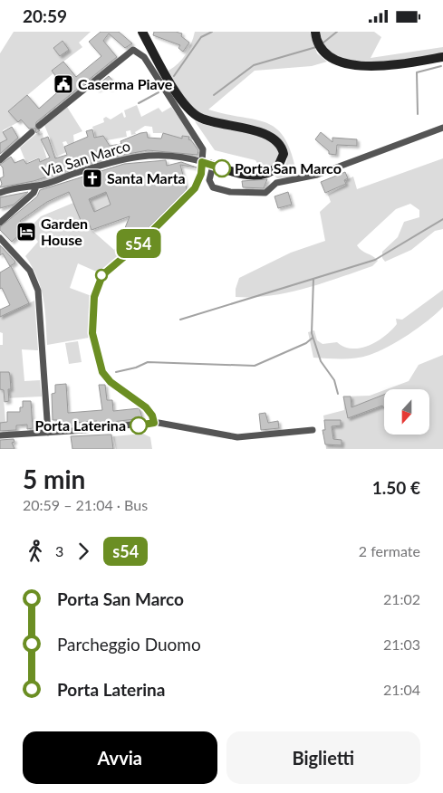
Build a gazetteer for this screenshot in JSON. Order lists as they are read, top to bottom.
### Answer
{
  "streets": {
    "street": ["Via San Marco"]
  },
  "places": {
    "public building": ["Caserma Piave"],
    "other": ["Porta San Marco", "Porta Laterina"],
    "church": ["Santa Marta"],
    "hotel": ["Garden House"]
  },
  "lines": ["bus line s54"],
  "north": "bottom",
  "page": {
    "status": "20:59",
    "on_map": "s54",
    "heading": ["5 min", "20:59 – 21:04 · Bus", "1.50 €"],
    "legs": ["3", "s54", "2 fermate"],
    "list": [
      {
        "name": "Porta San Marco",
        "value": "21:02"
      },
      {
        "name": "Parcheggio Duomo",
        "value": "21:03"
      },
      {
        "name": "Porta Laterina",
        "value": "21:04"
      }
    ],
    "buttons": ["Avvia", "Biglietti"]
  }
}
